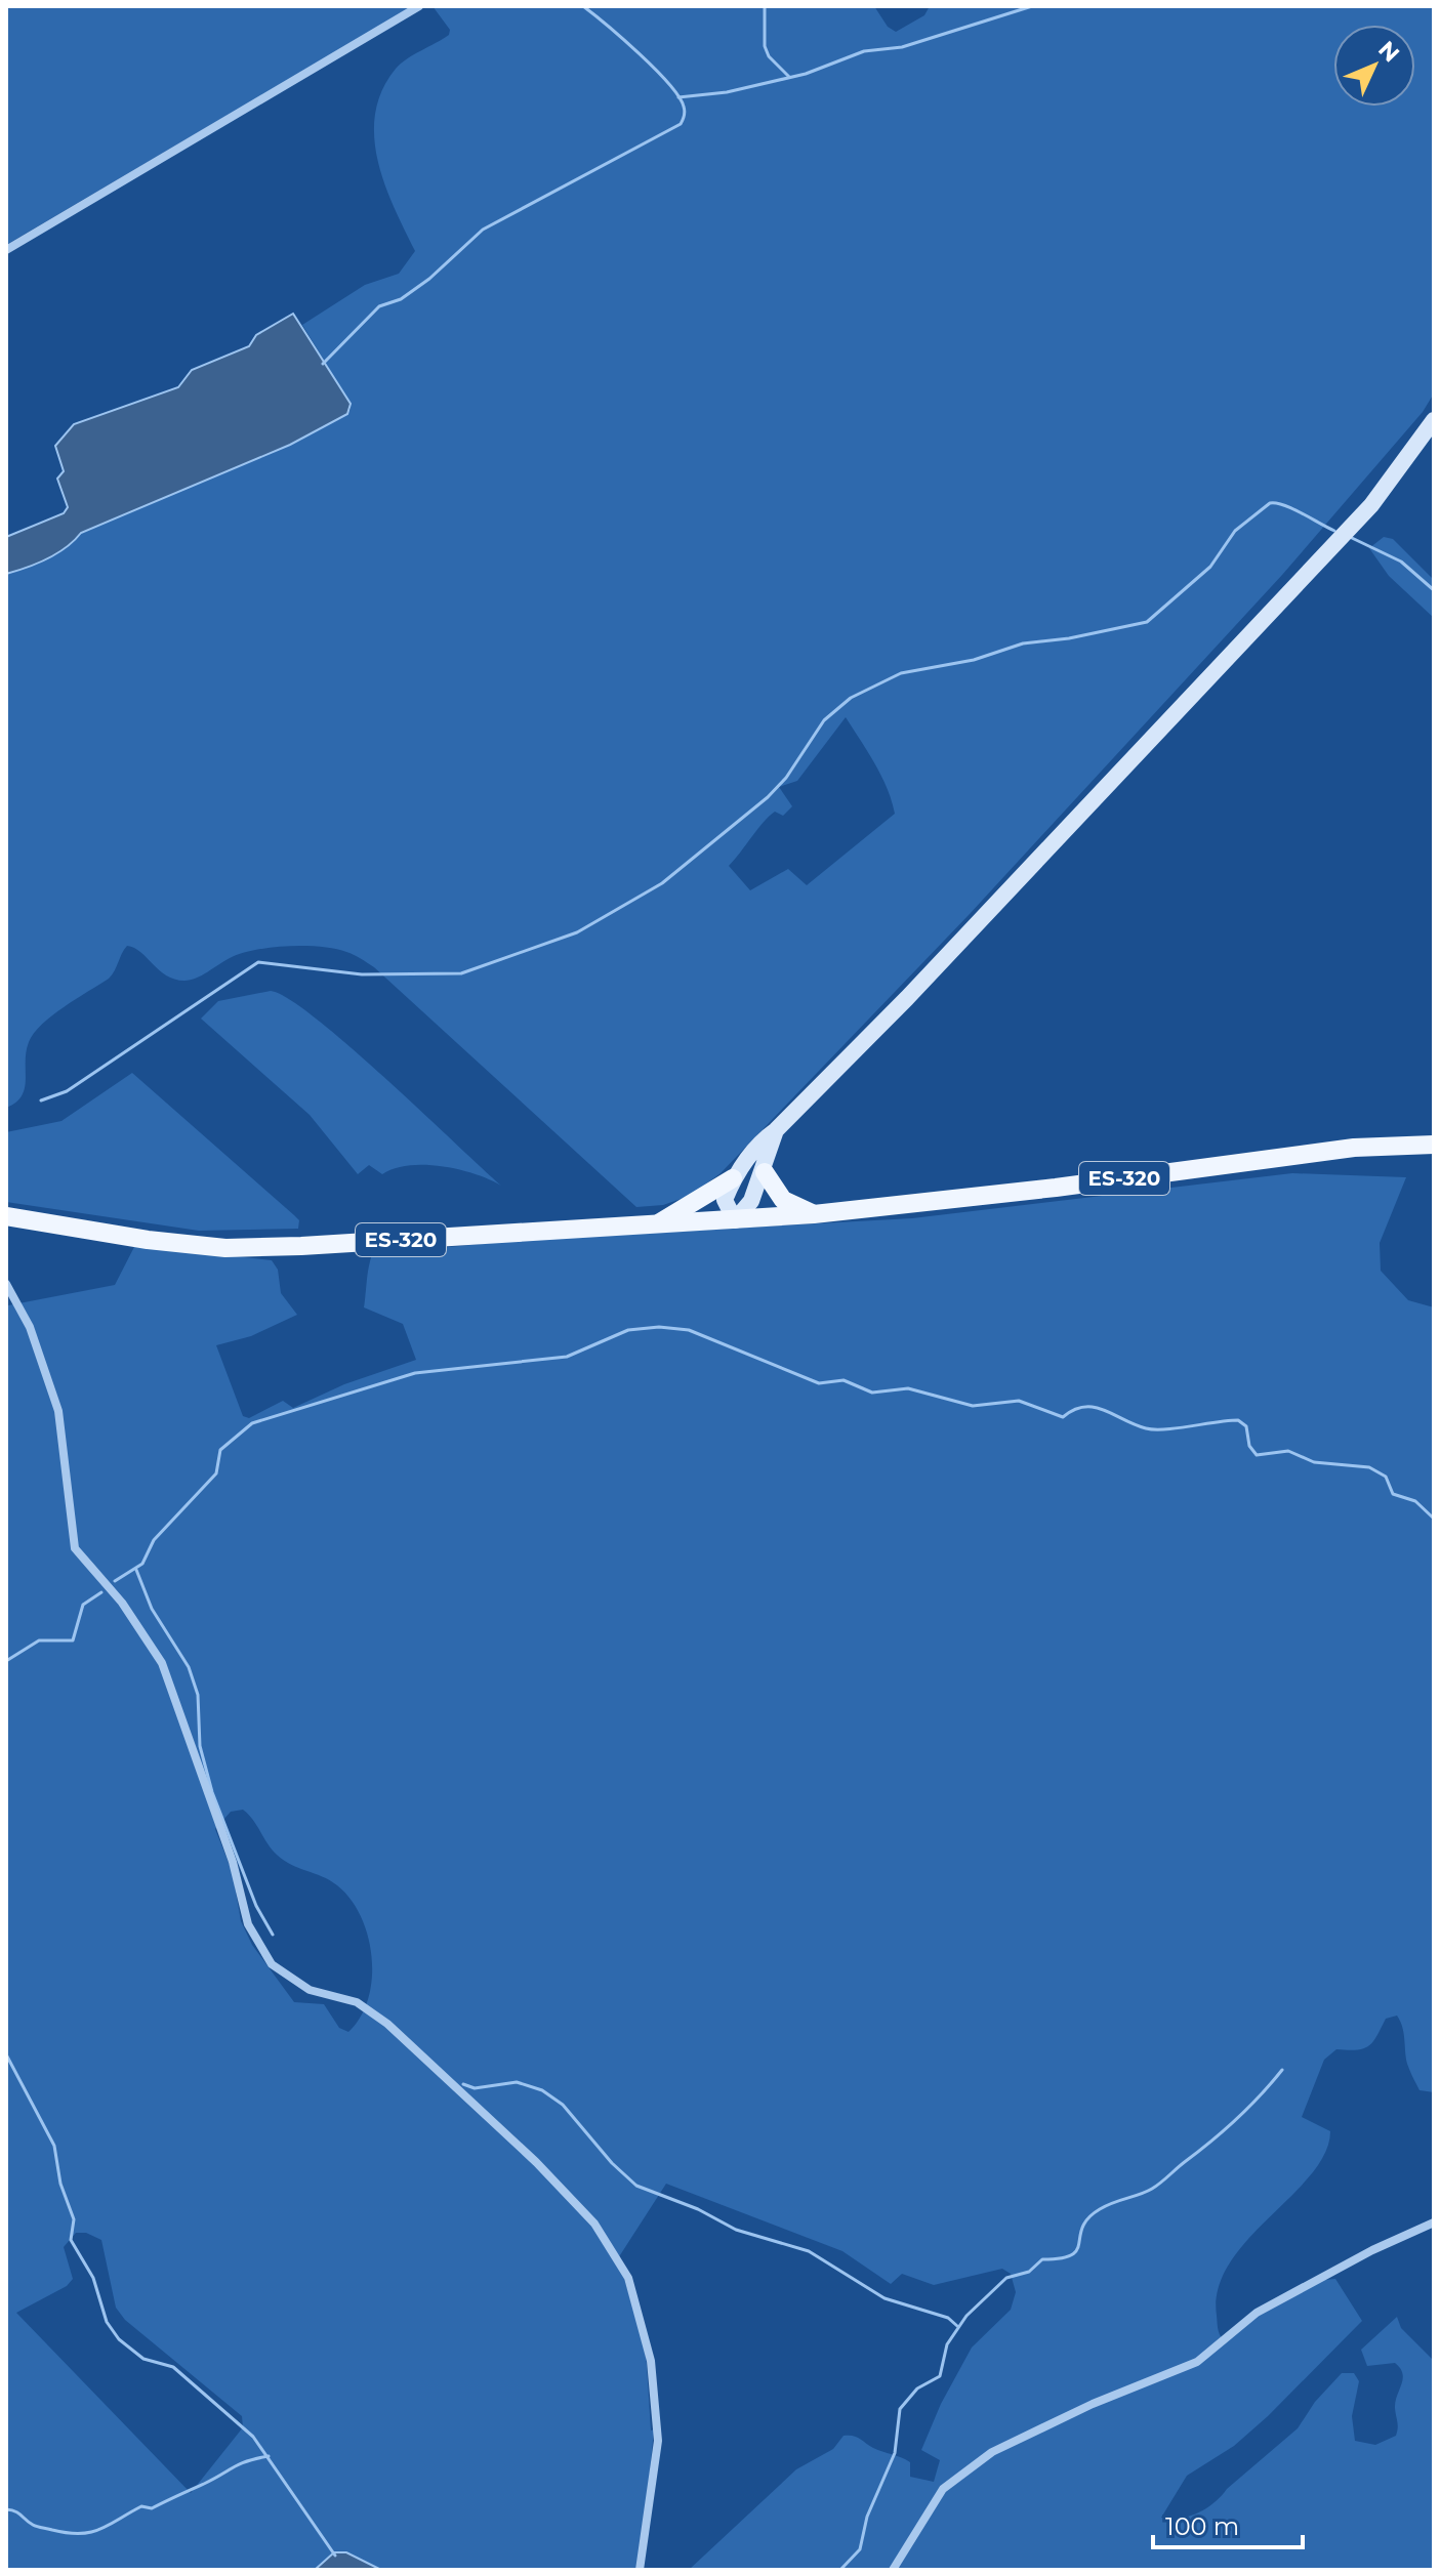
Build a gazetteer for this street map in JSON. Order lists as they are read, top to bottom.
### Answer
{
  "streets": {
    "main road": ["ES-320"]
  },
  "scale_bar": "100 m",
  "north": "top right"
}
